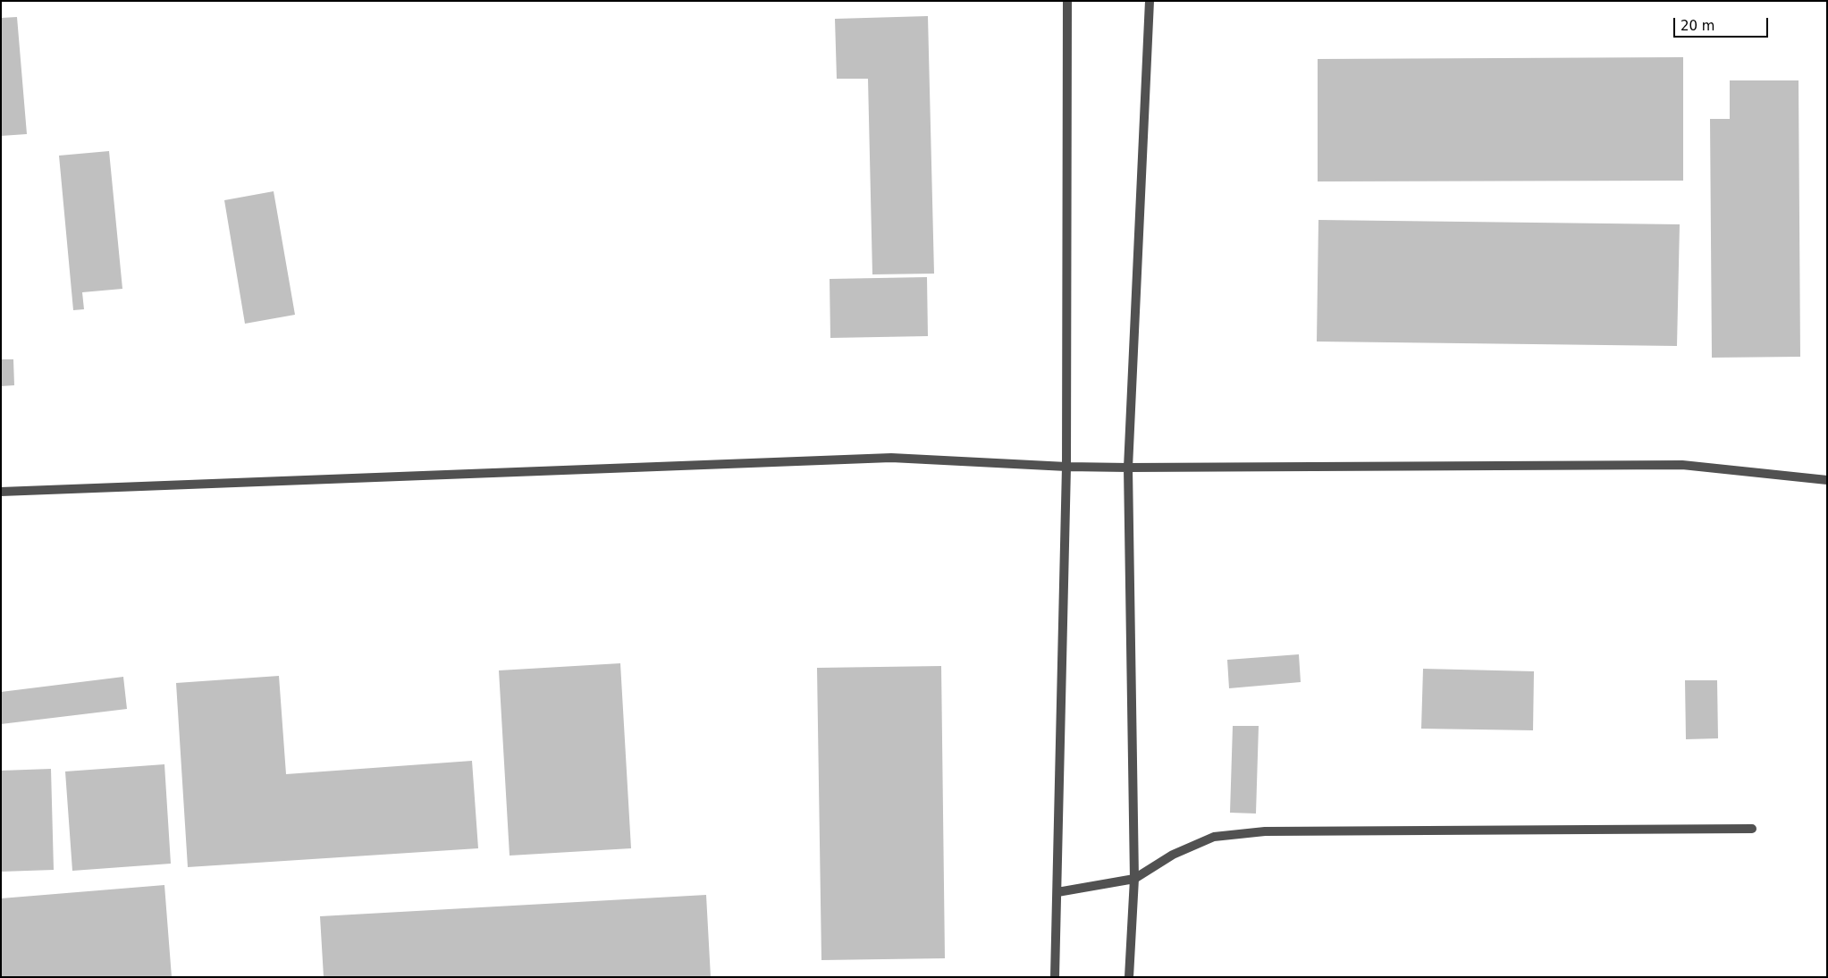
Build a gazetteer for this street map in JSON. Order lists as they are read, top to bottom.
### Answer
{
  "scale_bar": "20 m"
}
